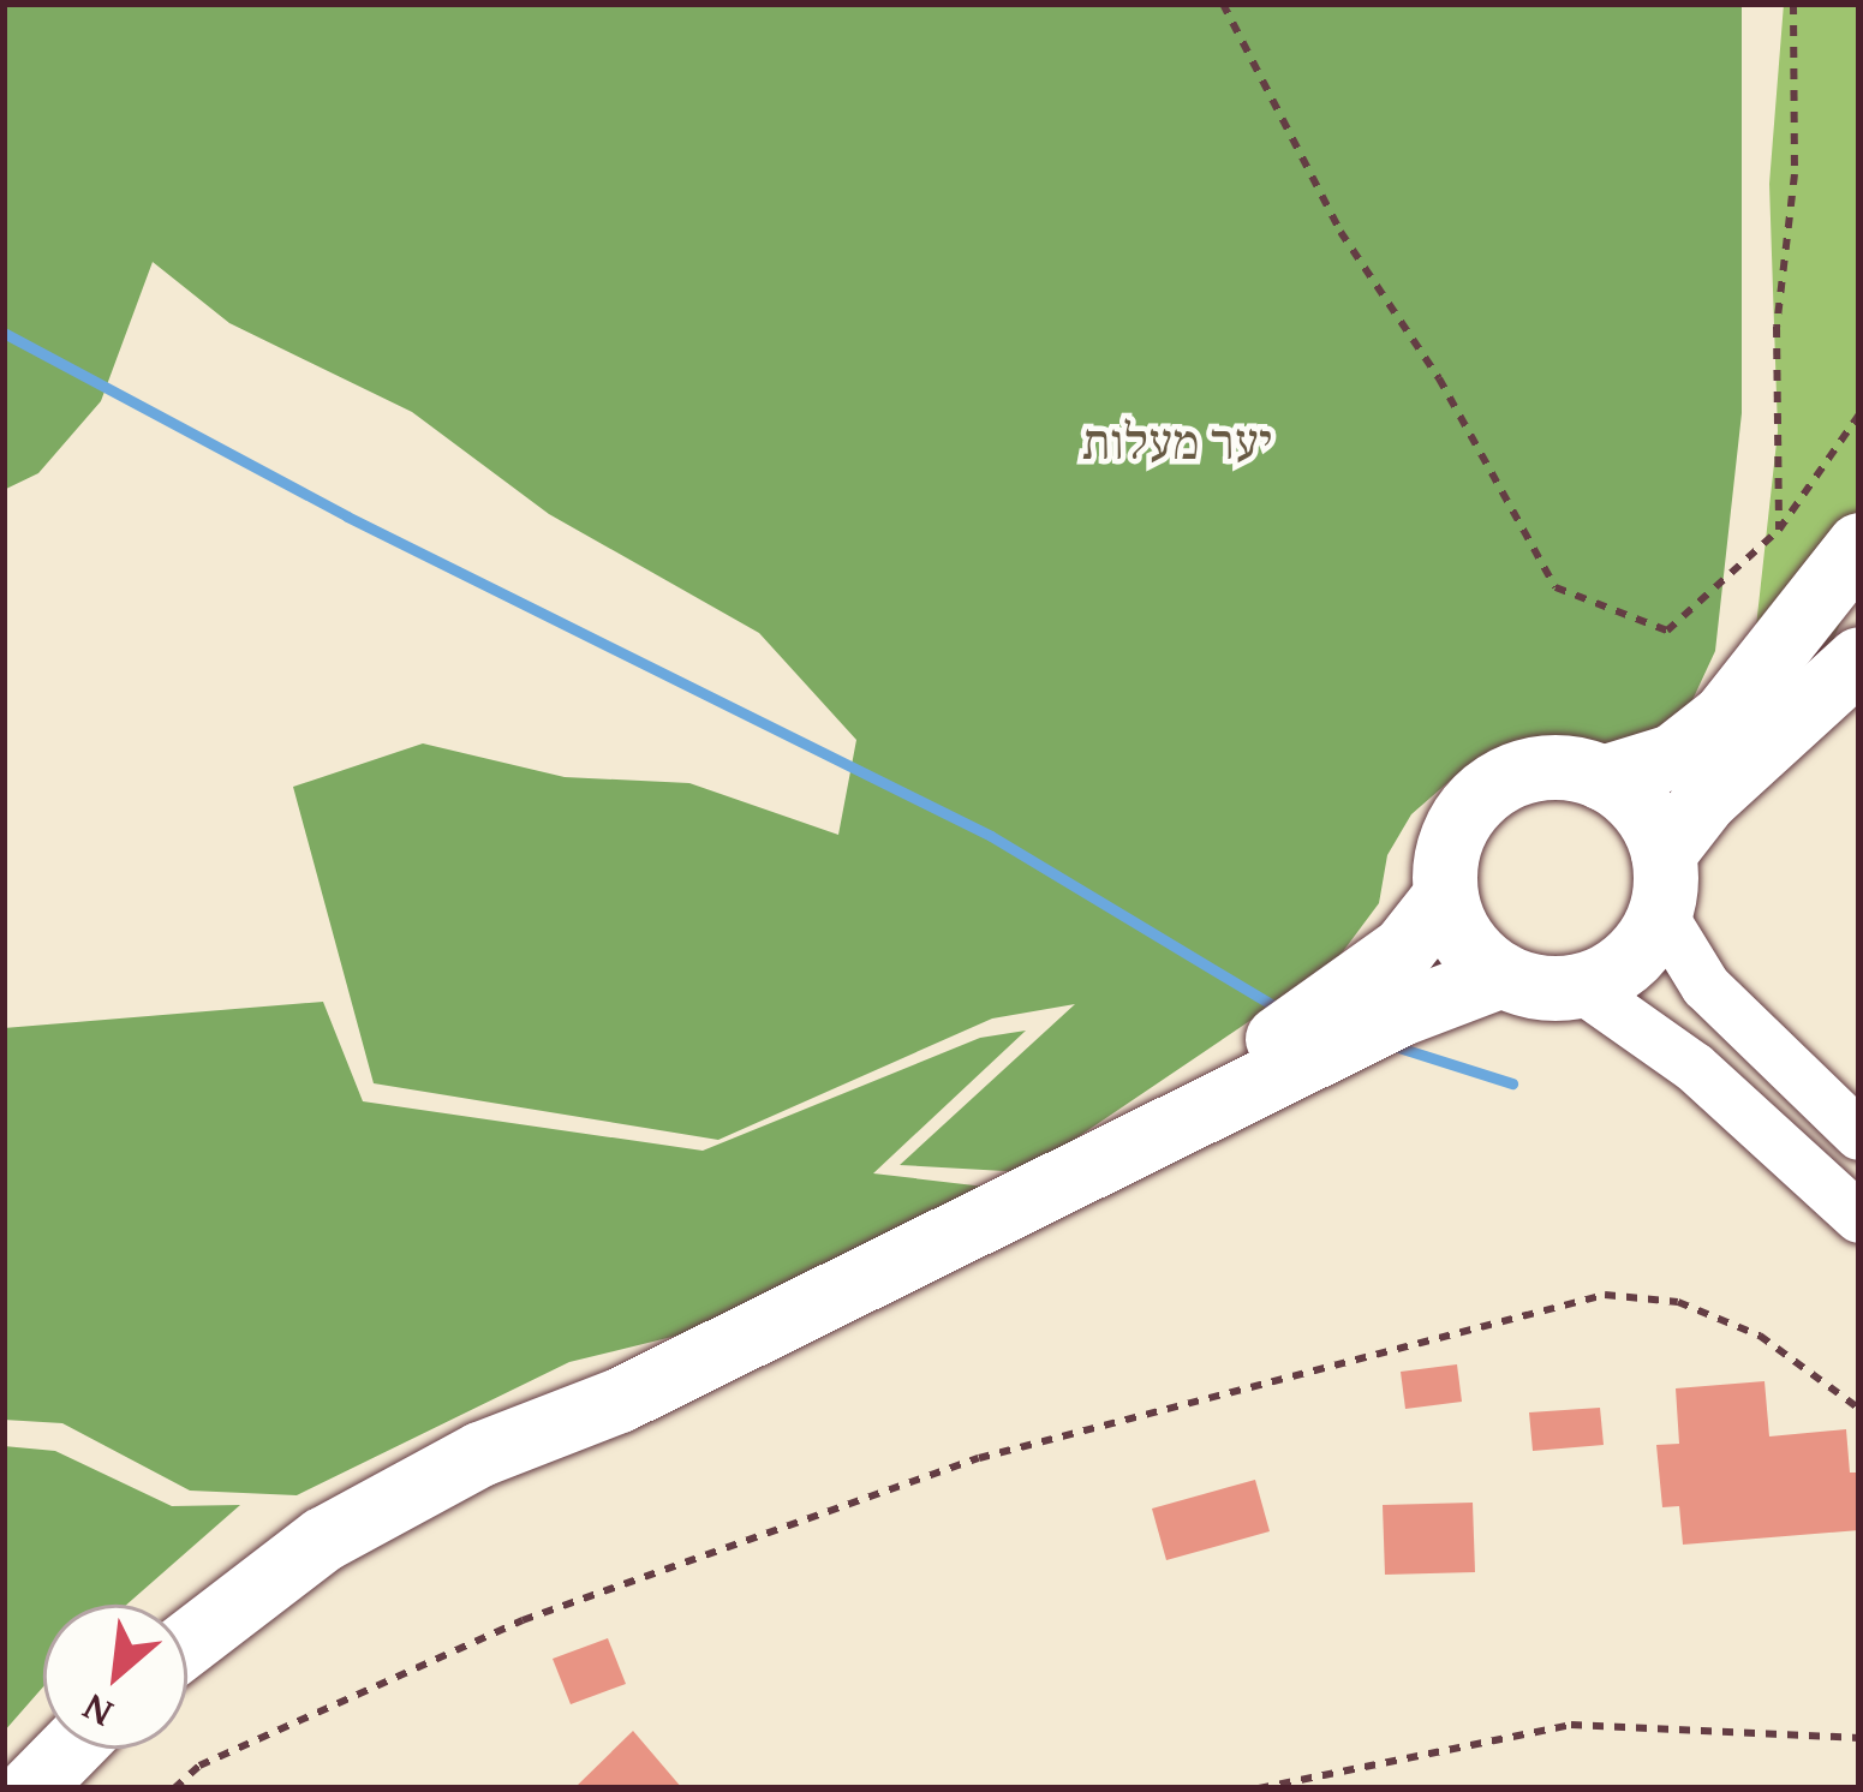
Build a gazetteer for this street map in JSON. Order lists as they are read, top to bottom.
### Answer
{
  "parks": ["יער מעלות"],
  "north": "bottom left"
}
